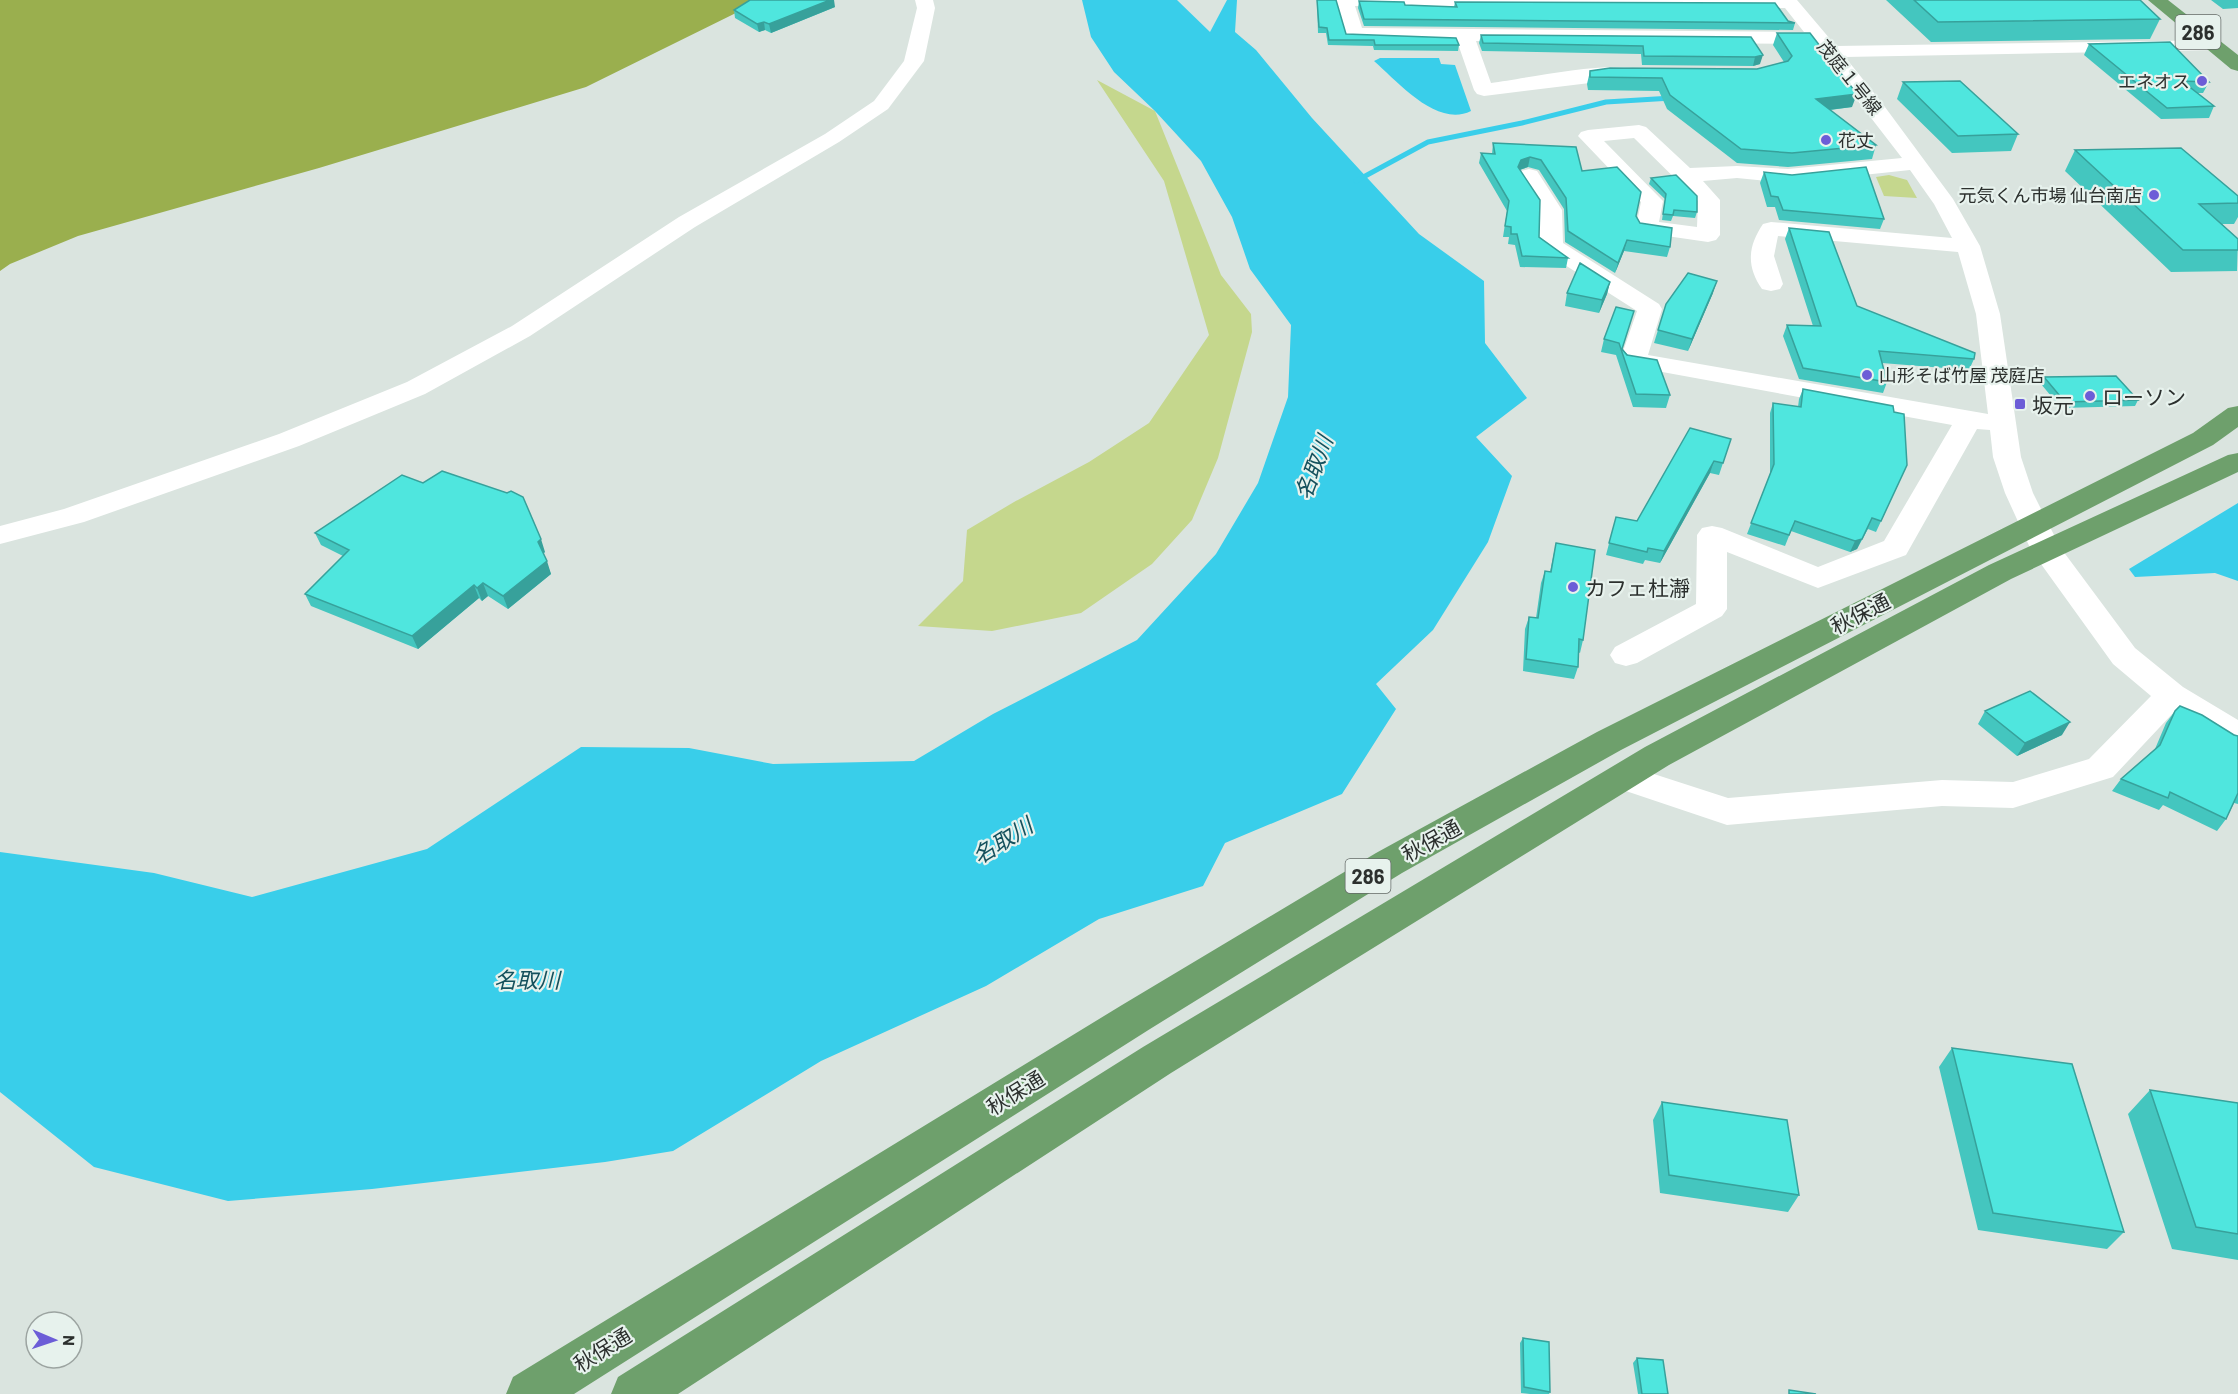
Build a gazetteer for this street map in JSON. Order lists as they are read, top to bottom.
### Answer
{
  "streets": {
    "highway": ["286", "秋保通"],
    "street": ["茂庭１号線"]
  },
  "crossings": [
    ["茂庭１号線", "秋保通"]
  ],
  "water": ["名取川"],
  "places": {
    "other": [
      "エネオス",
      "花丈",
      "元気くん市場 仙台南店",
      "山形そば竹屋 茂庭店",
      "ローソン",
      "カフェ杜瀞"
    ],
    "transit": ["坂元"]
  },
  "north": "right"
}
